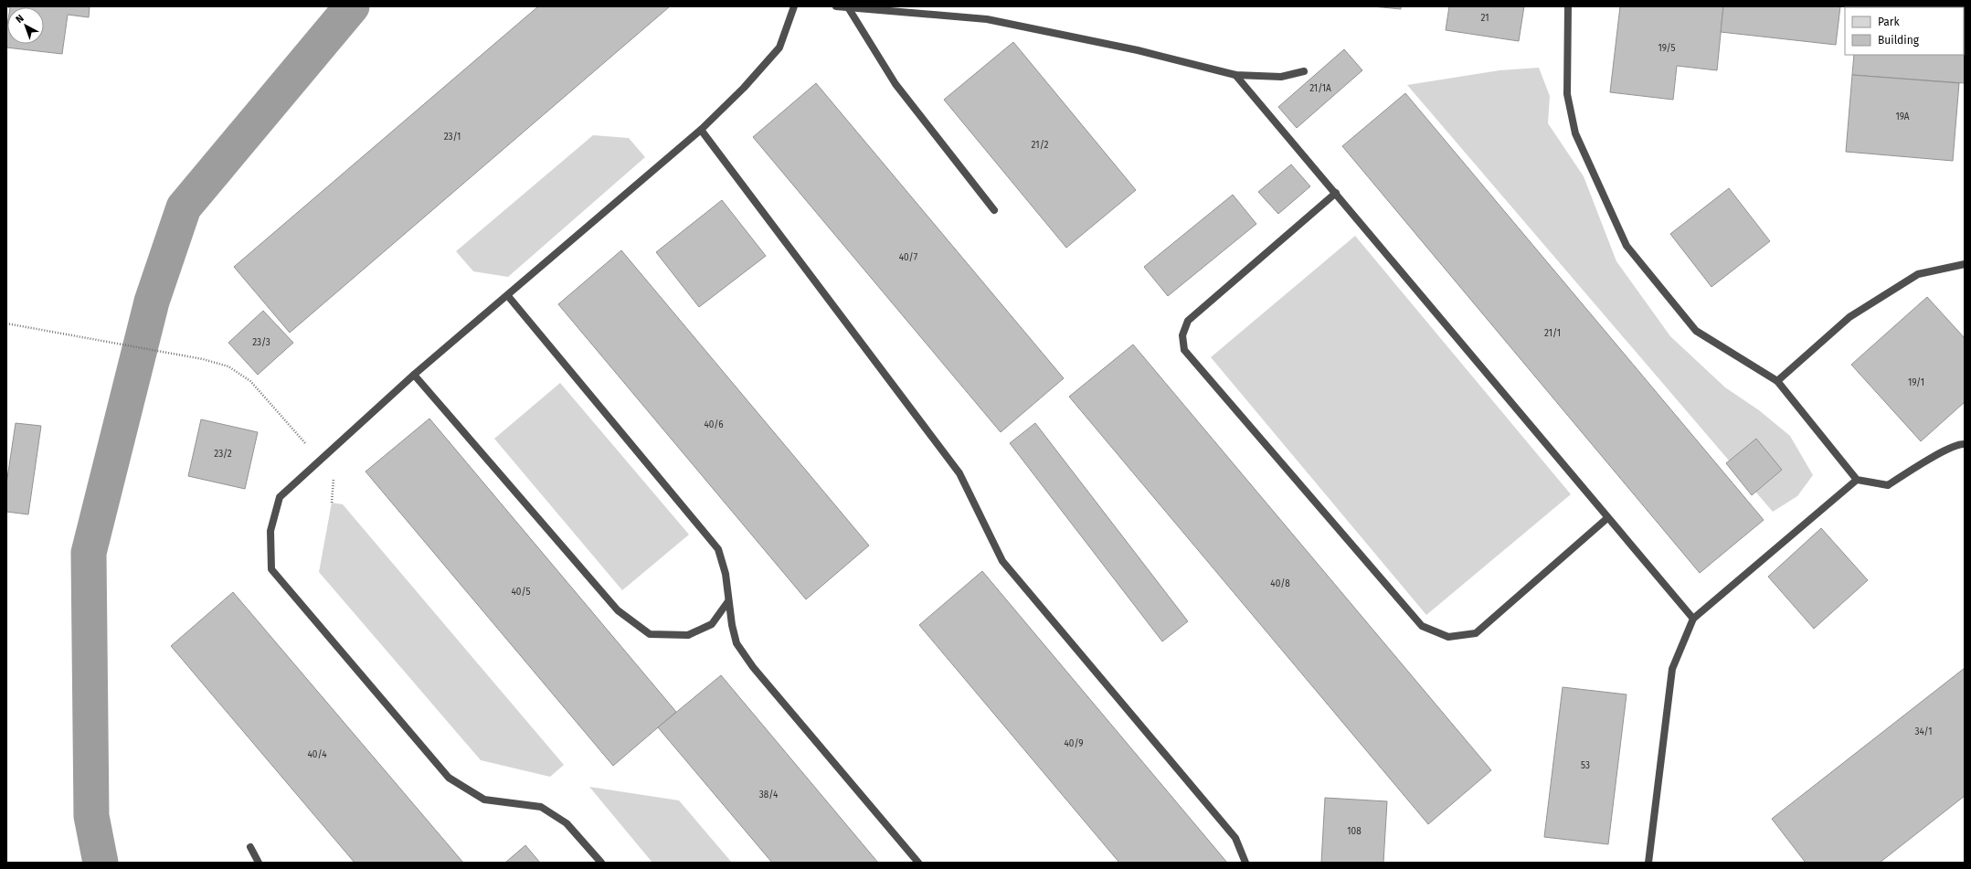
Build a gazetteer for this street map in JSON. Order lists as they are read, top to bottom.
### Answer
{
  "house_numbers": [
    "21",
    "19/5",
    "21/1А",
    "19А",
    "23/1",
    "21/2",
    "40/7",
    "21/1",
    "23/3",
    "19/1",
    "40/6",
    "23/2",
    "40/8",
    "40/5",
    "34/1",
    "40/9",
    "40/4",
    "53",
    "38/4",
    "108"
  ],
  "legend": ["Park", "Building"],
  "north": "top left"
}
